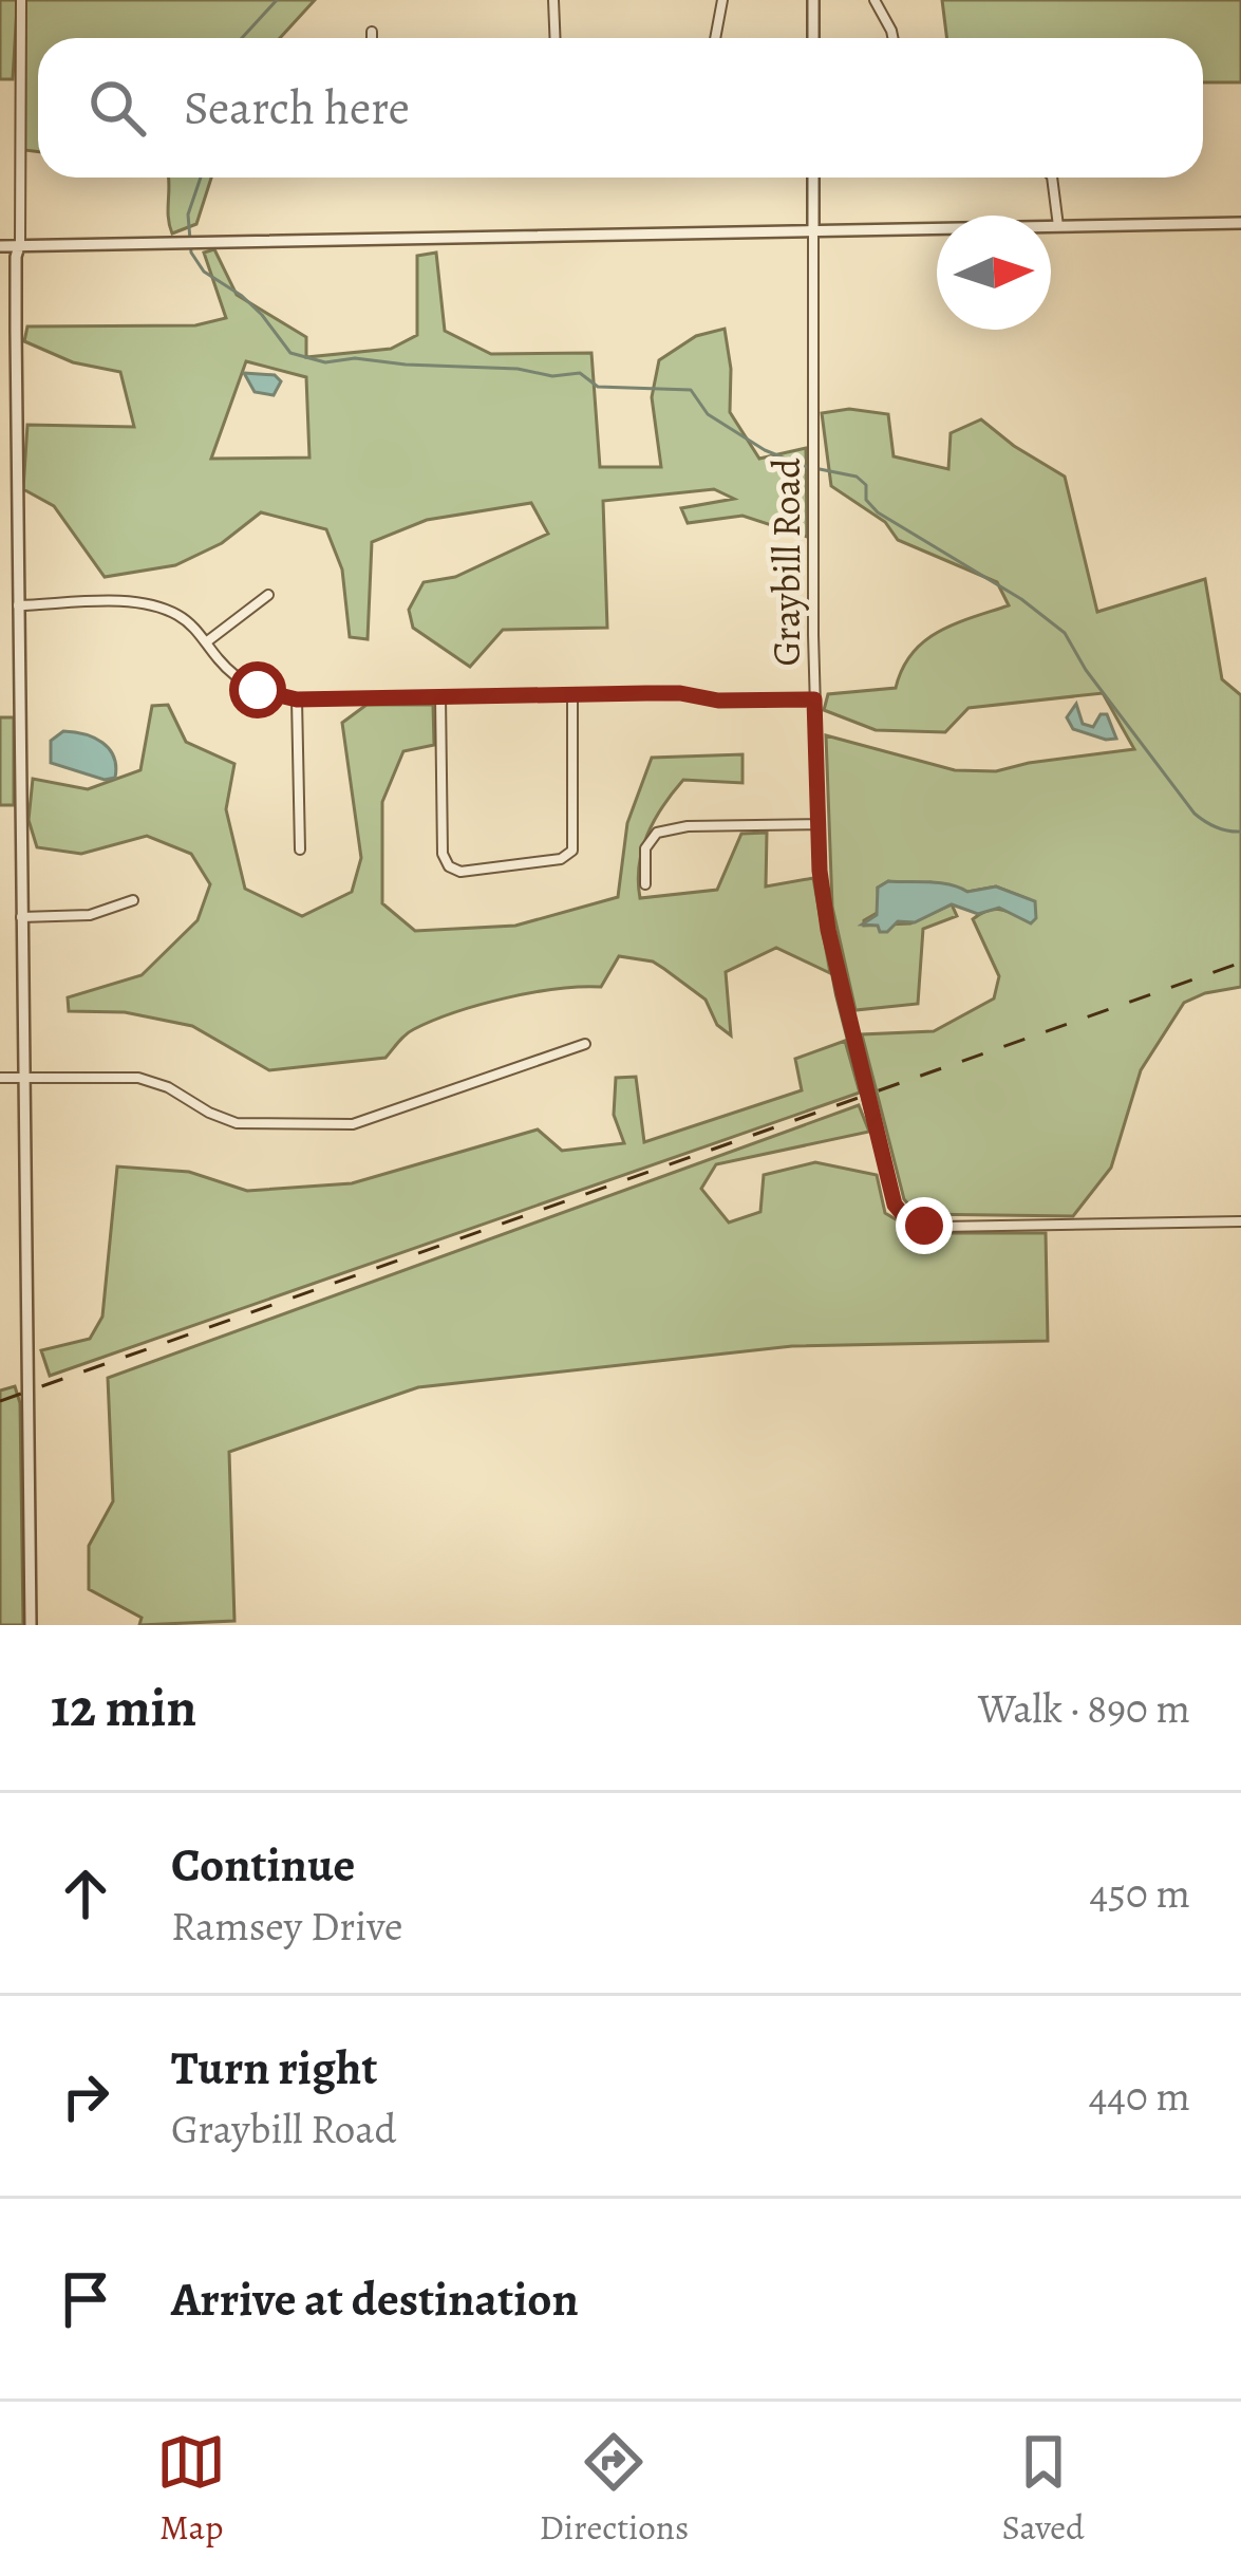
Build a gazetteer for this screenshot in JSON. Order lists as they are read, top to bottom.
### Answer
{
  "streets": {
    "street": ["Graybill Road"]
  },
  "north": "right",
  "page": {
    "search": "Search here",
    "heading": ["12 min", "Walk · 890 m"],
    "list": [
      ["Continue", "Ramsey Drive", "450 m"],
      ["Turn right", "Graybill Road", "440 m"],
      "Arrive at destination"
    ],
    "nav": ["Map", "Directions", "Saved"]
  }
}
